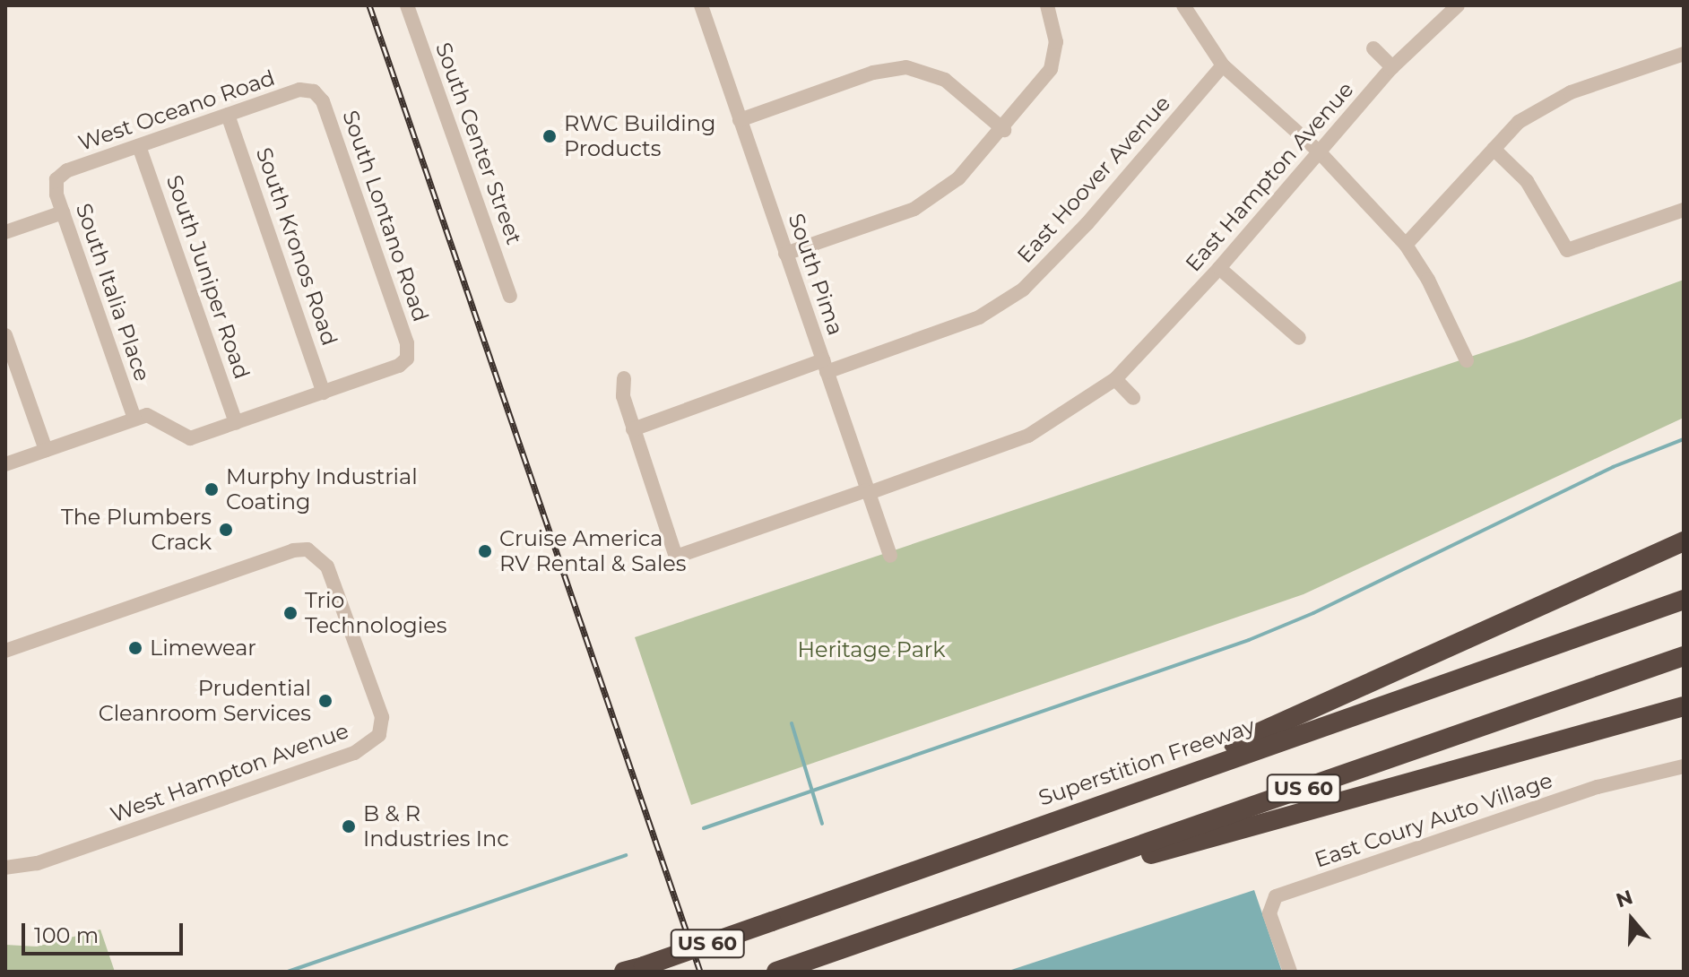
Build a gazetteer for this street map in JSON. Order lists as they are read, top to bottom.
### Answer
{
  "streets": {
    "highway": ["Superstition Freeway", "US 60"],
    "street": [
      "West Oceano Road",
      "South Center Street",
      "East Hampton Avenue",
      "East Hoover Avenue",
      "South Lontano Road",
      "South Kronos Road",
      "South Pima",
      "South Juniper Road",
      "South Italia Place",
      "West Hampton Avenue",
      "East Coury Auto Village"
    ]
  },
  "crossings": [
    ["West Oceano Road", "South Lontano Road"],
    ["West Oceano Road", "South Kronos Road"],
    ["West Oceano Road", "South Juniper Road"],
    ["West Oceano Road", "South Italia Place"],
    ["East Hampton Avenue", "East Hoover Avenue"],
    ["East Hampton Avenue", "South Pima"],
    ["East Hoover Avenue", "South Pima"],
    ["South Lontano Road", "South Kronos Road"]
  ],
  "parks": ["Heritage Park"],
  "places": [
    "RWC Building Products",
    "Murphy Industrial Coating",
    "The Plumbers Crack",
    "Cruise America RV Rental & Sales",
    "Trio Technologies",
    "Limewear",
    "Prudential Cleanroom Services",
    "B & R Industries Inc"
  ],
  "scale_bar": "100 m",
  "north": "top"
}
